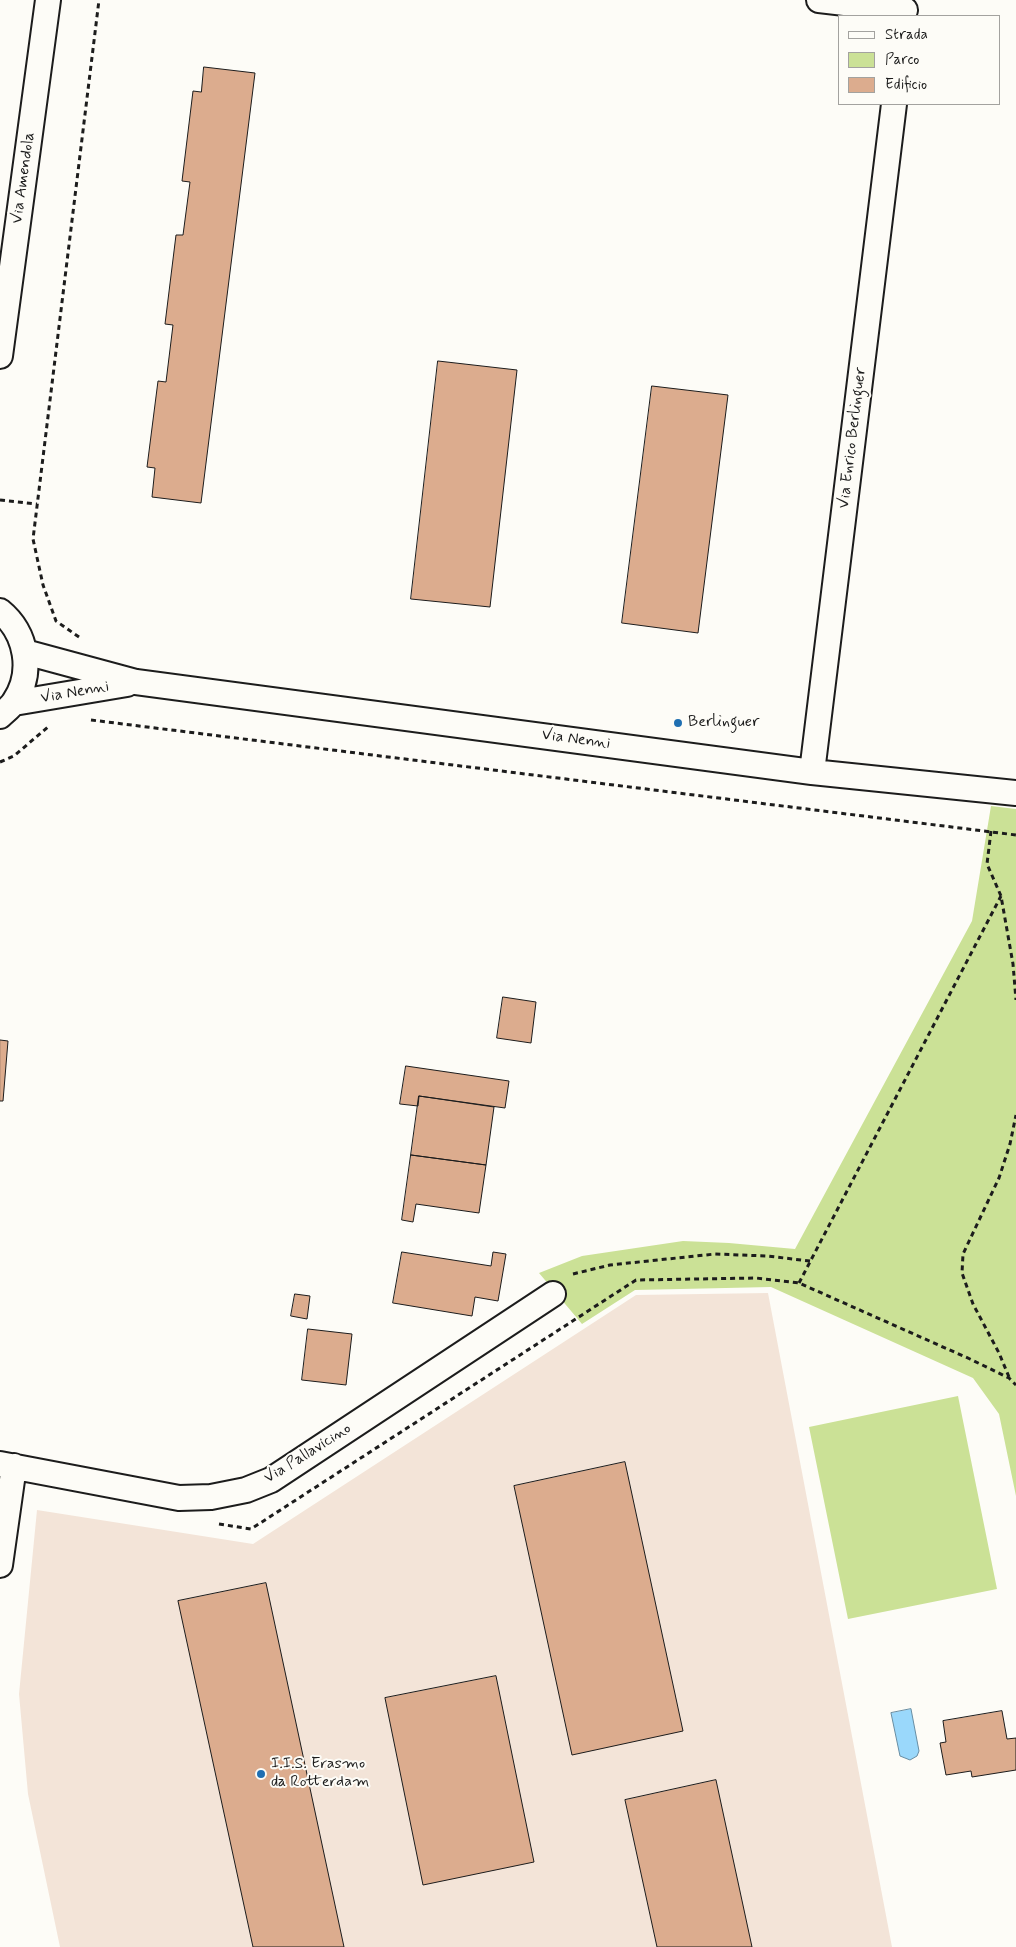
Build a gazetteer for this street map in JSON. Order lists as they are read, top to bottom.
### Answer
{
  "streets": {
    "street": [
      "Via Amendola",
      "Via Enrico Berlinguer",
      "Via Nenni",
      "Via Pallavicino"
    ]
  },
  "crossings": [
    ["Via Enrico Berlinguer", "Via Nenni"]
  ],
  "places": ["Berlinguer", "I.I.S. Erasmo da Rotterdam"],
  "legend": ["Strada", "Parco", "Edificio"]
}
